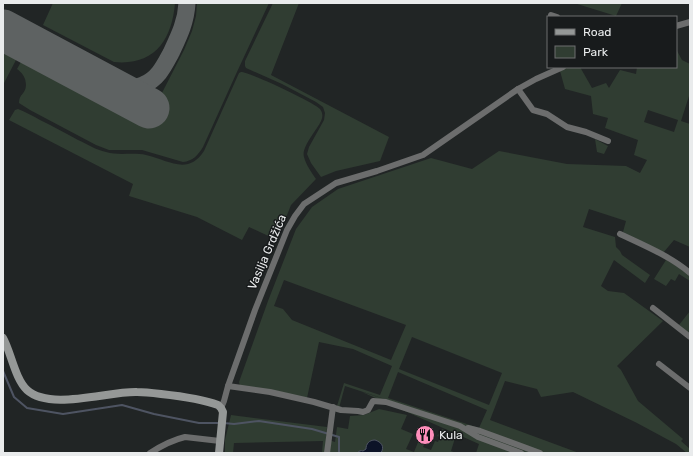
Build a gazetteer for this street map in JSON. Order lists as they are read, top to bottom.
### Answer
{
  "streets": {
    "street": ["Vasilja Grdžića"]
  },
  "places": {
    "restaurant": ["Kula"]
  },
  "legend": ["Road", "Park"]
}
